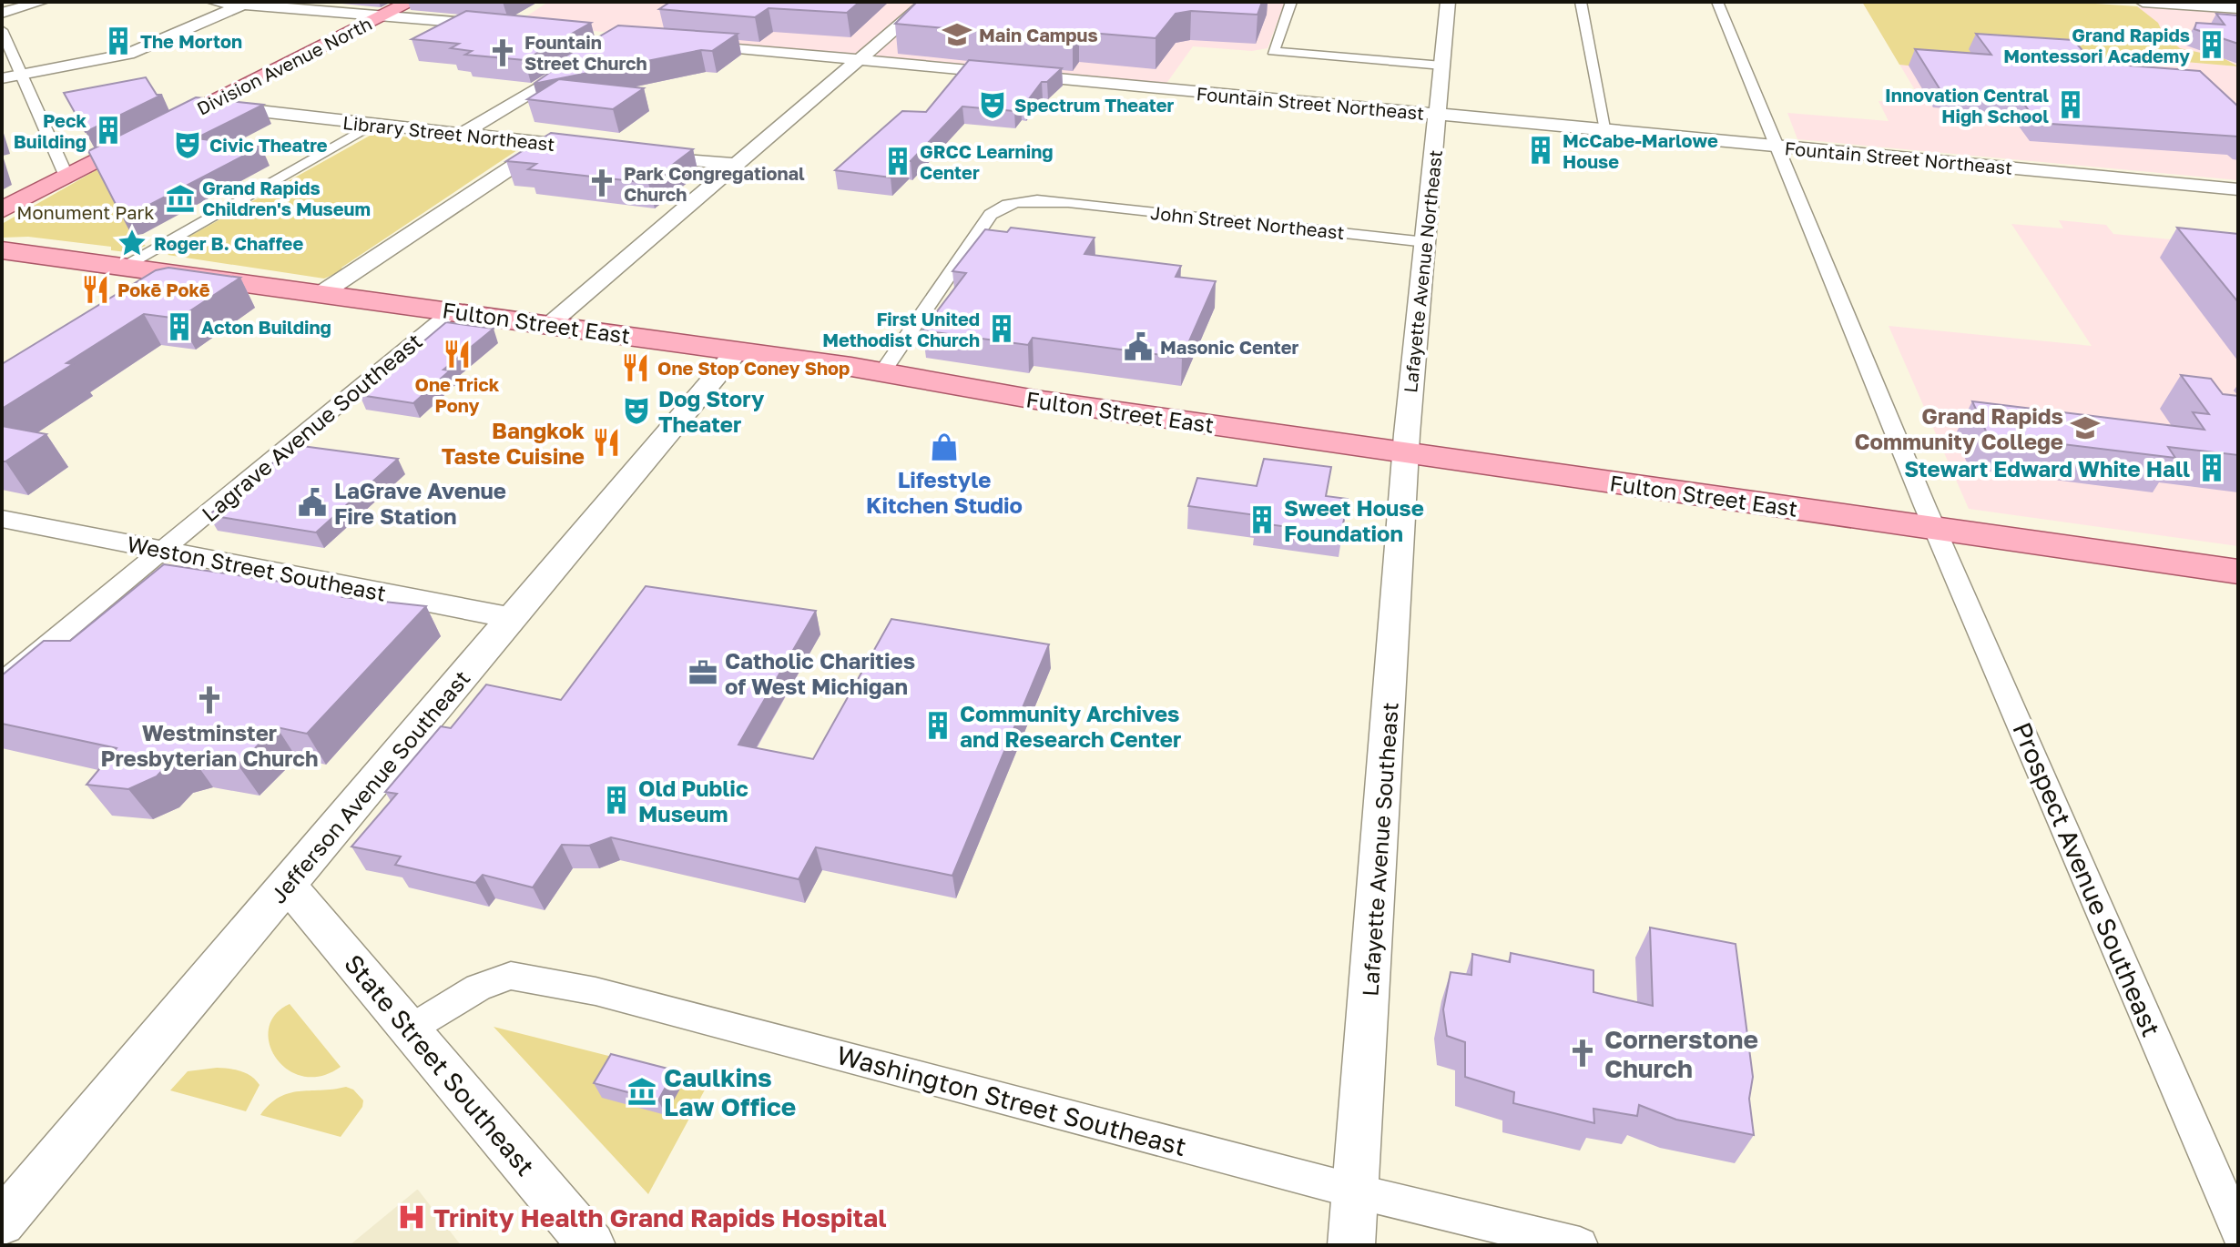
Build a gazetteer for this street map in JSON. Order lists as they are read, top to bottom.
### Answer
{
  "streets": {
    "main road": ["Division Avenue North", "Fulton Street East"],
    "street": [
      "Fountain Street Northeast",
      "Library Street Northeast",
      "John Street Northeast",
      "Lafayette Avenue Northeast",
      "Lagrave Avenue Southeast",
      "Weston Street Southeast",
      "Jefferson Avenue Southeast",
      "Lafayette Avenue Southeast",
      "Prospect Avenue Southeast",
      "State Street Southeast",
      "Washington Street Southeast"
    ]
  },
  "crossings": [
    ["Division Avenue North", "Library Street Northeast"],
    ["Fountain Street Northeast", "Lafayette Avenue Northeast"],
    ["Fountain Street Northeast", "Prospect Avenue Southeast"],
    ["John Street Northeast", "Lafayette Avenue Northeast"],
    ["John Street Northeast", "Fulton Street East"],
    ["Lafayette Avenue Northeast", "Fulton Street East"],
    ["Lafayette Avenue Northeast", "Lafayette Avenue Southeast"],
    ["Fulton Street East", "Lagrave Avenue Southeast"],
    ["Fulton Street East", "Jefferson Avenue Southeast"],
    ["Fulton Street East", "Lafayette Avenue Southeast"],
    ["Fulton Street East", "Prospect Avenue Southeast"],
    ["Lagrave Avenue Southeast", "Weston Street Southeast"],
    ["Weston Street Southeast", "Jefferson Avenue Southeast"],
    ["Jefferson Avenue Southeast", "State Street Southeast"],
    ["Lafayette Avenue Southeast", "Washington Street Southeast"],
    ["State Street Southeast", "Washington Street Southeast"]
  ],
  "parks": ["Monument Park"],
  "places": {
    "school or university": ["Main Campus", "Grand Rapids Community College"],
    "building": [
      "The Morton",
      "Grand Rapids Montessori Academy",
      "Innovation Central High School",
      "Peck Building",
      "McCabe-Marlowe House",
      "GRCC Learning Center",
      "Acton Building",
      "First United Methodist Church",
      "Stewart Edward White Hall",
      "Sweet House Foundation",
      "Community Archives and Research Center",
      "Old Public Museum"
    ],
    "church": [
      "Fountain Street Church",
      "Park Congregational Church",
      "Westminster Presbyterian Church",
      "Cornerstone Church"
    ],
    "theatre": ["Spectrum Theater", "Civic Theatre", "Dog Story Theater"],
    "museum": ["Grand Rapids Children's Museum", "Caulkins Law Office"],
    "place": ["Roger B. Chaffee"],
    "restaurant": [
      "Pokē Pokē",
      "One Trick Pony",
      "One Stop Coney Shop",
      "Bangkok Taste Cuisine"
    ],
    "public building": ["Masonic Center", "LaGrave Avenue Fire Station"],
    "shop": ["Lifestyle Kitchen Studio"],
    "office": ["Catholic Charities of West Michigan"],
    "hospital": ["Trinity Health Grand Rapids Hospital"]
  }
}
